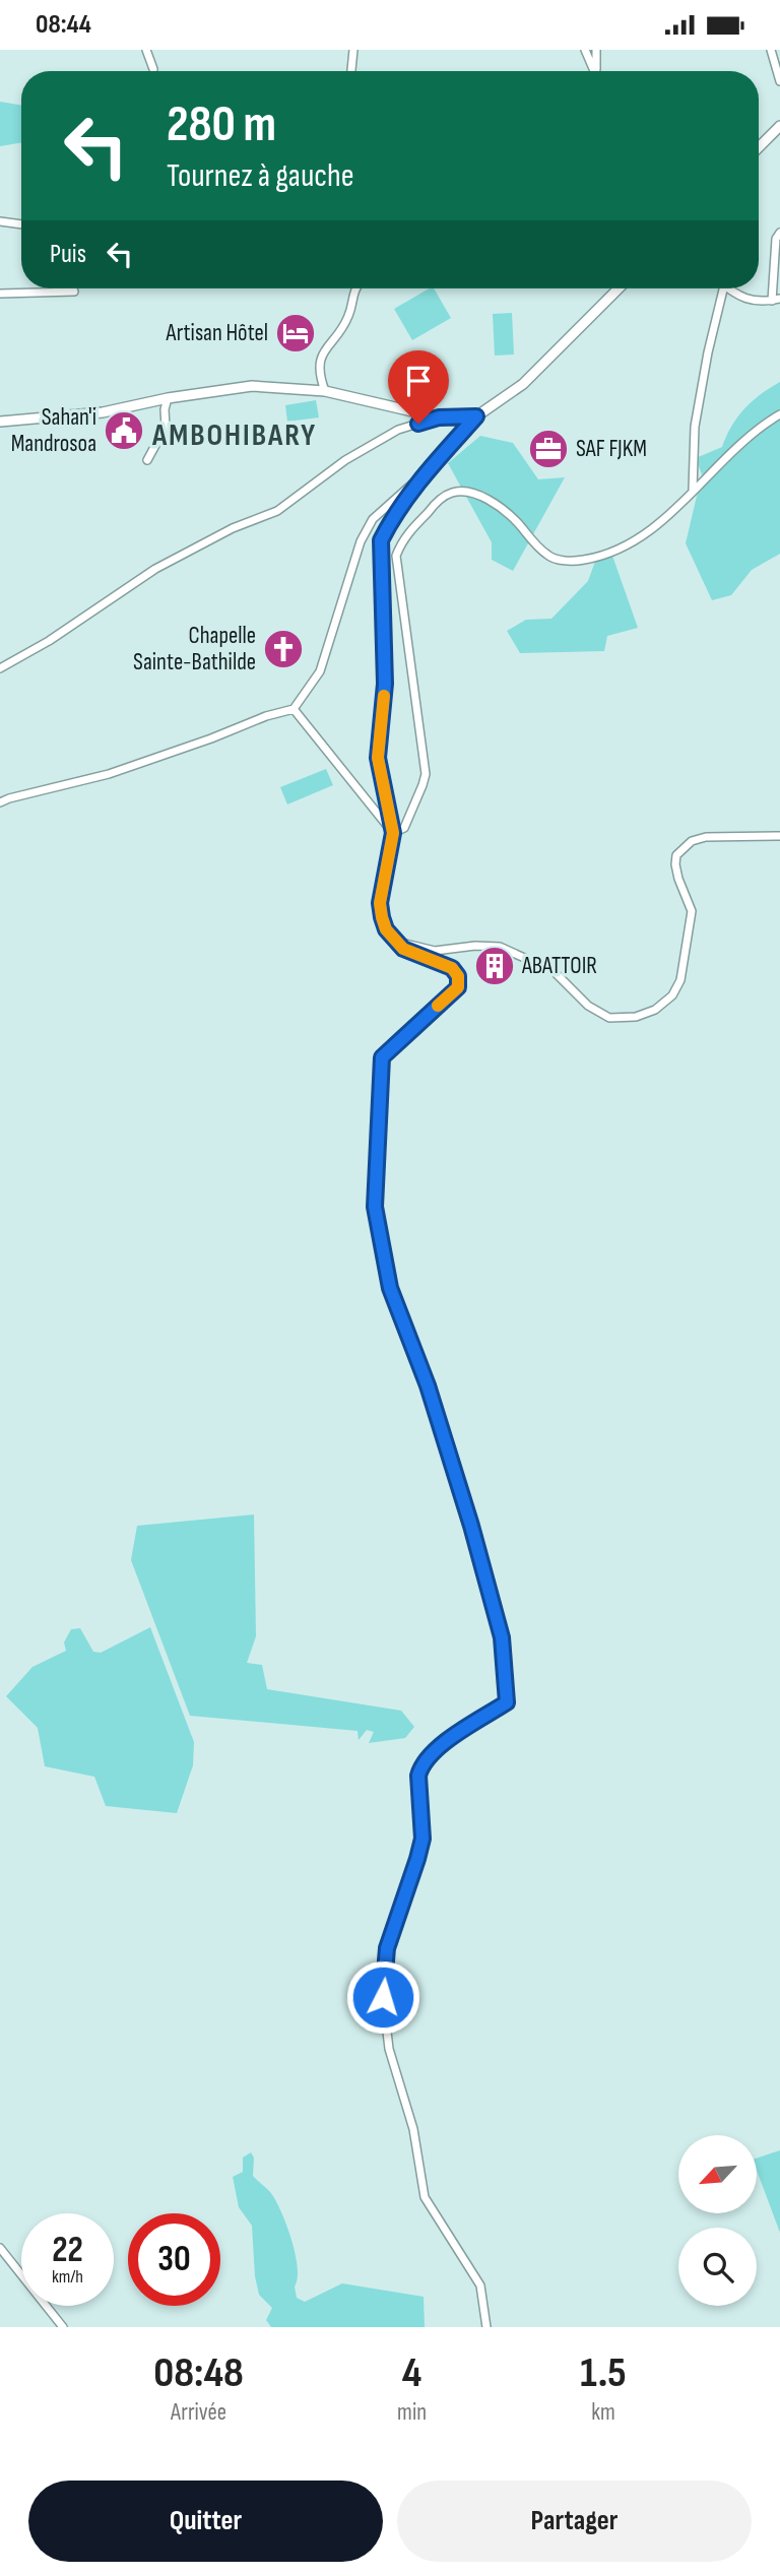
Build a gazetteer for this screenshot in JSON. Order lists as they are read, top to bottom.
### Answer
{
  "districts": ["AMBOHIBARY"],
  "places": {
    "hotel": ["Artisan Hôtel"],
    "public building": ["Sahan'i Mandrosoa"],
    "office": ["SAF FJKM"],
    "church": ["Chapelle Sainte-Bathilde"],
    "building": ["ABATTOIR"]
  },
  "north": "bottom left",
  "page": {
    "status": "08:44",
    "turn": ["280 m", "Tournez à gauche"],
    "then": "Puis",
    "speed": "22 km/h",
    "limit": "30",
    "eta": [
      "08:48",
      "Arrivée",
      "4",
      "min",
      "1.5",
      "km"
    ],
    "buttons": ["Quitter", "Partager"]
  }
}
